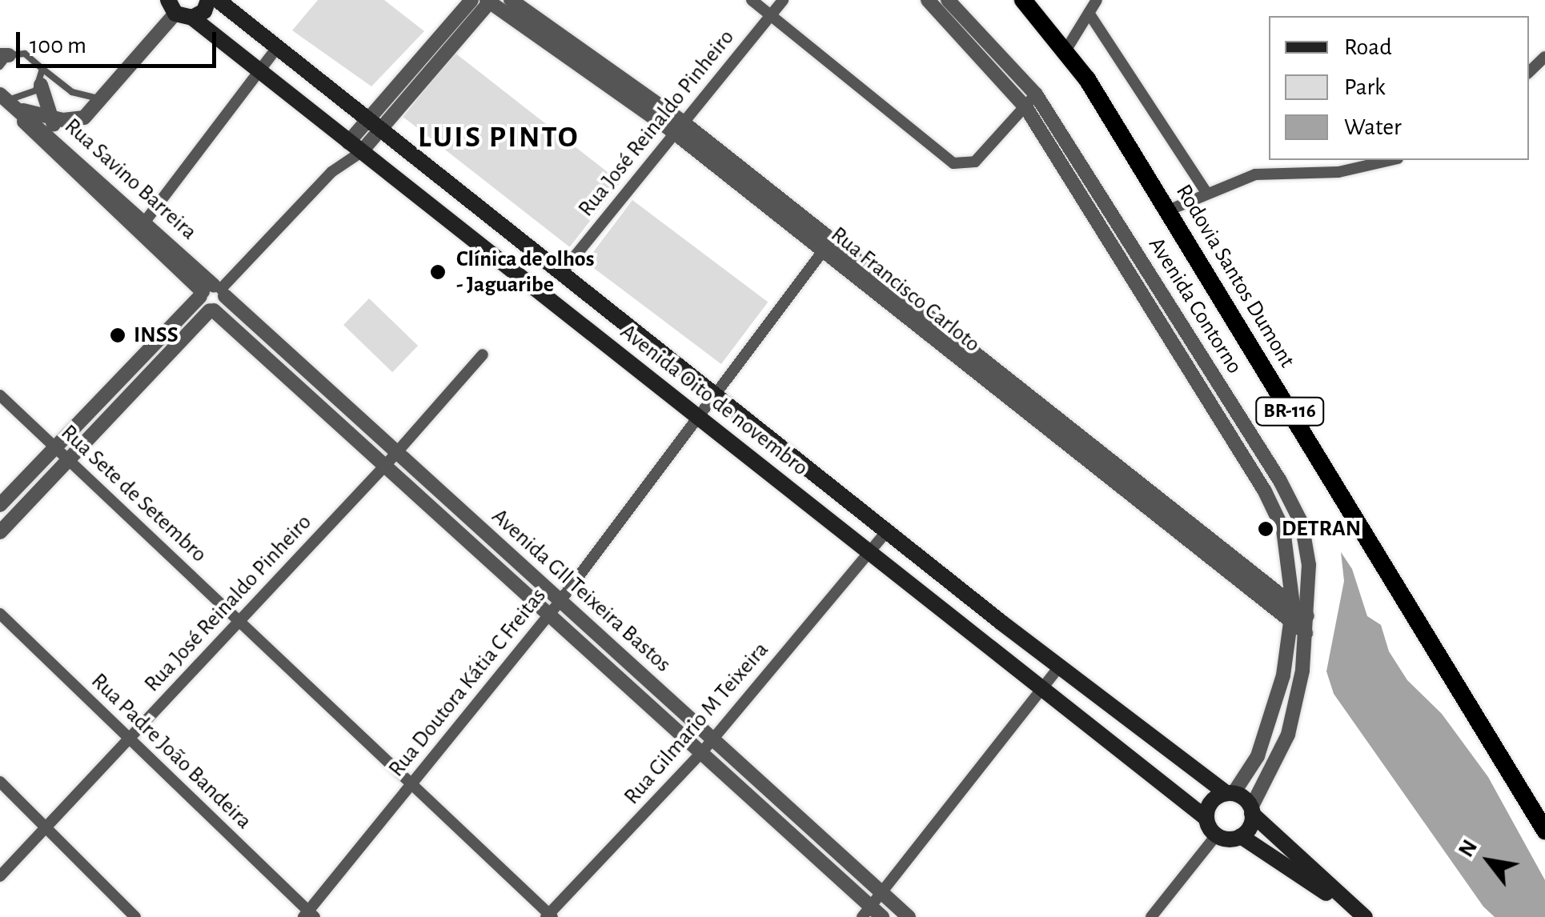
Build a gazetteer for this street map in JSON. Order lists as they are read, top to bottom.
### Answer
{
  "streets": {
    "highway": ["Rodovia Santos Dumont", "BR-116"],
    "main road": ["Avenida Oito de novembro"],
    "street": [
      "Rua José Reinaldo Pinheiro",
      "Rua Savino Barreira",
      "Rua Francisco Carloto",
      "Avenida Contorno",
      "Rua Sete de Setembro",
      "Avenida GIl Teixeira Bastos",
      "Rua Doutora Kátia C Freitas",
      "Rua Gilmario M Teixeira",
      "Rua Padre João Bandeira"
    ]
  },
  "crossings": [
    ["Rua José Reinaldo Pinheiro", "Rua Francisco Carloto"],
    ["Rua José Reinaldo Pinheiro", "Avenida Oito de novembro"],
    ["Rua José Reinaldo Pinheiro", "Rua Sete de Setembro"],
    ["Rua José Reinaldo Pinheiro", "Avenida GIl Teixeira Bastos"],
    ["Rua José Reinaldo Pinheiro", "Rua Padre João Bandeira"],
    ["Rua Savino Barreira", "Avenida Oito de novembro"],
    ["Rua Savino Barreira", "Avenida GIl Teixeira Bastos"],
    ["Rua Francisco Carloto", "Avenida Contorno"],
    ["Rua Francisco Carloto", "Rua Doutora Kátia C Freitas"],
    ["Avenida Contorno", "Avenida Oito de novembro"],
    ["Avenida Oito de novembro", "Rua Doutora Kátia C Freitas"],
    ["Avenida Oito de novembro", "Rua Gilmario M Teixeira"],
    ["Rua Sete de Setembro", "Rua Doutora Kátia C Freitas"],
    ["Rua Sete de Setembro", "Rua Gilmario M Teixeira"],
    ["Avenida GIl Teixeira Bastos", "Rua Doutora Kátia C Freitas"],
    ["Avenida GIl Teixeira Bastos", "Rua Gilmario M Teixeira"],
    ["Rua Doutora Kátia C Freitas", "Rua Padre João Bandeira"]
  ],
  "districts": ["LUIS PINTO"],
  "places": ["Clínica de olhos - Jaguaribe", "INSS", "DETRAN"],
  "legend": ["Road", "Park", "Water"],
  "scale_bar": "100 m",
  "north": "top left"
}
